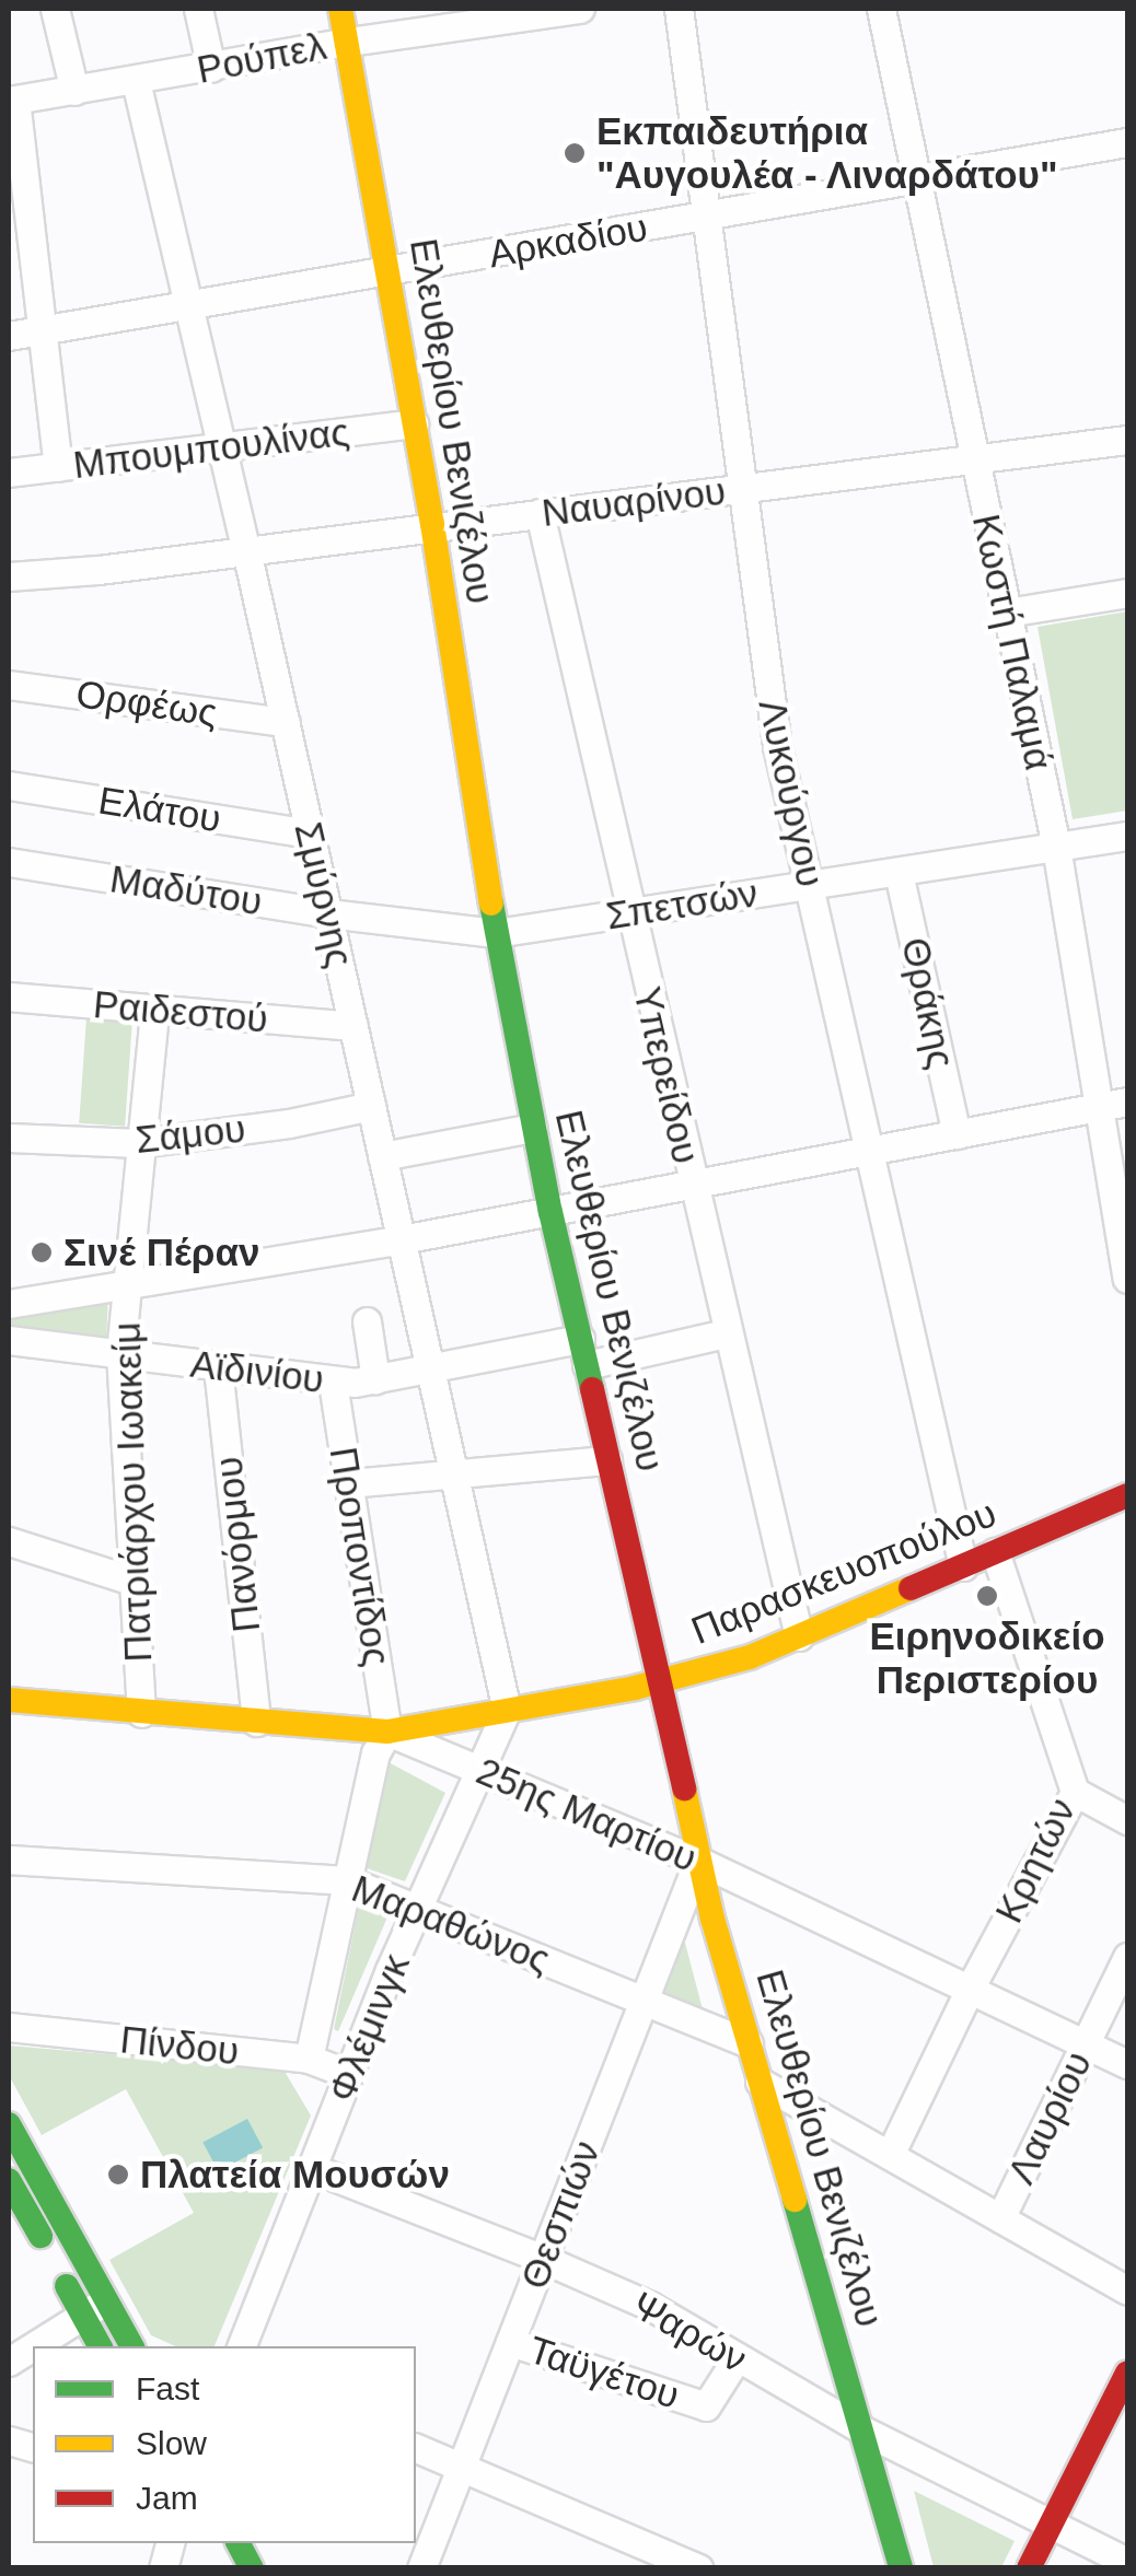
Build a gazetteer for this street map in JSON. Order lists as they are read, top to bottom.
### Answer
{
  "streets": {
    "street": [
      "Ρούπελ",
      "Αρκαδίου",
      "Ελευθερίου Βενιζέλου",
      "Μπουμπουλίνας",
      "Ναυαρίνου",
      "Κωστή Παλαμά",
      "Ορφέως",
      "Λυκούργου",
      "Ελάτου",
      "Μαδύτου",
      "Σμύρνης",
      "Σπετσών",
      "Θράκης",
      "Ραιδεστού",
      "Υπερείδου",
      "Σάμου",
      "Αϊδινίου",
      "Πατριάρχου Ιωακείμ",
      "Πανόρμου",
      "Προποντίδος",
      "Παρασκευοπούλου",
      "25ης Μαρτίου",
      "Κρητών",
      "Μαραθώνος",
      "Φλέμινγκ",
      "Πίνδου",
      "Λαυρίου",
      "Θεσπιών",
      "Ψαρών",
      "Ταϋγέτου"
    ]
  },
  "crossings": [
    ["Ρούπελ", "Ελευθερίου Βενιζέλου"],
    ["Ρούπελ", "Σμύρνης"],
    ["Αρκαδίου", "Ελευθερίου Βενιζέλου"],
    ["Αρκαδίου", "Κωστή Παλαμά"],
    ["Αρκαδίου", "Λυκούργου"],
    ["Αρκαδίου", "Σμύρνης"],
    ["Ελευθερίου Βενιζέλου", "Μπουμπουλίνας"],
    ["Ελευθερίου Βενιζέλου", "Ναυαρίνου"],
    ["Ελευθερίου Βενιζέλου", "Μαδύτου"],
    ["Ελευθερίου Βενιζέλου", "Σπετσών"],
    ["Ελευθερίου Βενιζέλου", "Αϊδινίου"],
    ["Ελευθερίου Βενιζέλου", "Παρασκευοπούλου"],
    ["Ελευθερίου Βενιζέλου", "25ης Μαρτίου"],
    ["Ελευθερίου Βενιζέλου", "Μαραθώνος"],
    ["Ελευθερίου Βενιζέλου", "Θεσπιών"],
    ["Ελευθερίου Βενιζέλου", "Ψαρών"],
    ["Μπουμπουλίνας", "Σμύρνης"],
    ["Ναυαρίνου", "Κωστή Παλαμά"],
    ["Ναυαρίνου", "Λυκούργου"],
    ["Ναυαρίνου", "Σμύρνης"],
    ["Ναυαρίνου", "Υπερείδου"],
    ["Κωστή Παλαμά", "Σπετσών"],
    ["Ορφέως", "Σμύρνης"],
    ["Λυκούργου", "Σπετσών"],
    ["Λυκούργου", "Παρασκευοπούλου"],
    ["Ελάτου", "Σμύρνης"],
    ["Μαδύτου", "Σμύρνης"],
    ["Μαδύτου", "Σπετσών"],
    ["Σμύρνης", "Ραιδεστού"],
    ["Σμύρνης", "Σάμου"],
    ["Σμύρνης", "Αϊδινίου"],
    ["Σμύρνης", "Παρασκευοπούλου"],
    ["Σμύρνης", "Φλέμινγκ"],
    ["Σπετσών", "Θράκης"],
    ["Σπετσών", "Υπερείδου"],
    ["Ραιδεστού", "Πατριάρχου Ιωακείμ"],
    ["Υπερείδου", "Αϊδινίου"],
    ["Υπερείδου", "Παρασκευοπούλου"],
    ["Σάμου", "Πατριάρχου Ιωακείμ"],
    ["Αϊδινίου", "Πατριάρχου Ιωακείμ"],
    ["Αϊδινίου", "Πανόρμου"],
    ["Αϊδινίου", "Προποντίδος"],
    ["Πατριάρχου Ιωακείμ", "25ης Μαρτίου"],
    ["Πανόρμου", "25ης Μαρτίου"],
    ["Προποντίδος", "Παρασκευοπούλου"],
    ["Προποντίδος", "25ης Μαρτίου"],
    ["Προποντίδος", "Φλέμινγκ"],
    ["Παρασκευοπούλου", "25ης Μαρτίου"],
    ["Παρασκευοπούλου", "Κρητών"],
    ["Παρασκευοπούλου", "Φλέμινγκ"],
    ["25ης Μαρτίου", "Κρητών"],
    ["25ης Μαρτίου", "Φλέμινγκ"],
    ["25ης Μαρτίου", "Λαυρίου"],
    ["25ης Μαρτίου", "Θεσπιών"],
    ["Μαραθώνος", "Φλέμινγκ"],
    ["Μαραθώνος", "Θεσπιών"],
    ["Φλέμινγκ", "Πίνδου"],
    ["Φλέμινγκ", "Ψαρών"],
    ["Θεσπιών", "Ψαρών"],
    ["Θεσπιών", "Ταϋγέτου"],
    ["Ψαρών", "Ταϋγέτου"]
  ],
  "places": [
    "Εκπαιδευτήρια \"Αυγουλέα - Λιναρδάτου\"",
    "Σινέ Πέραν",
    "Ειρηνοδικείο Περιστερίου",
    "Πλατεία Μουσών"
  ],
  "legend": ["Fast", "Slow", "Jam"]
}
